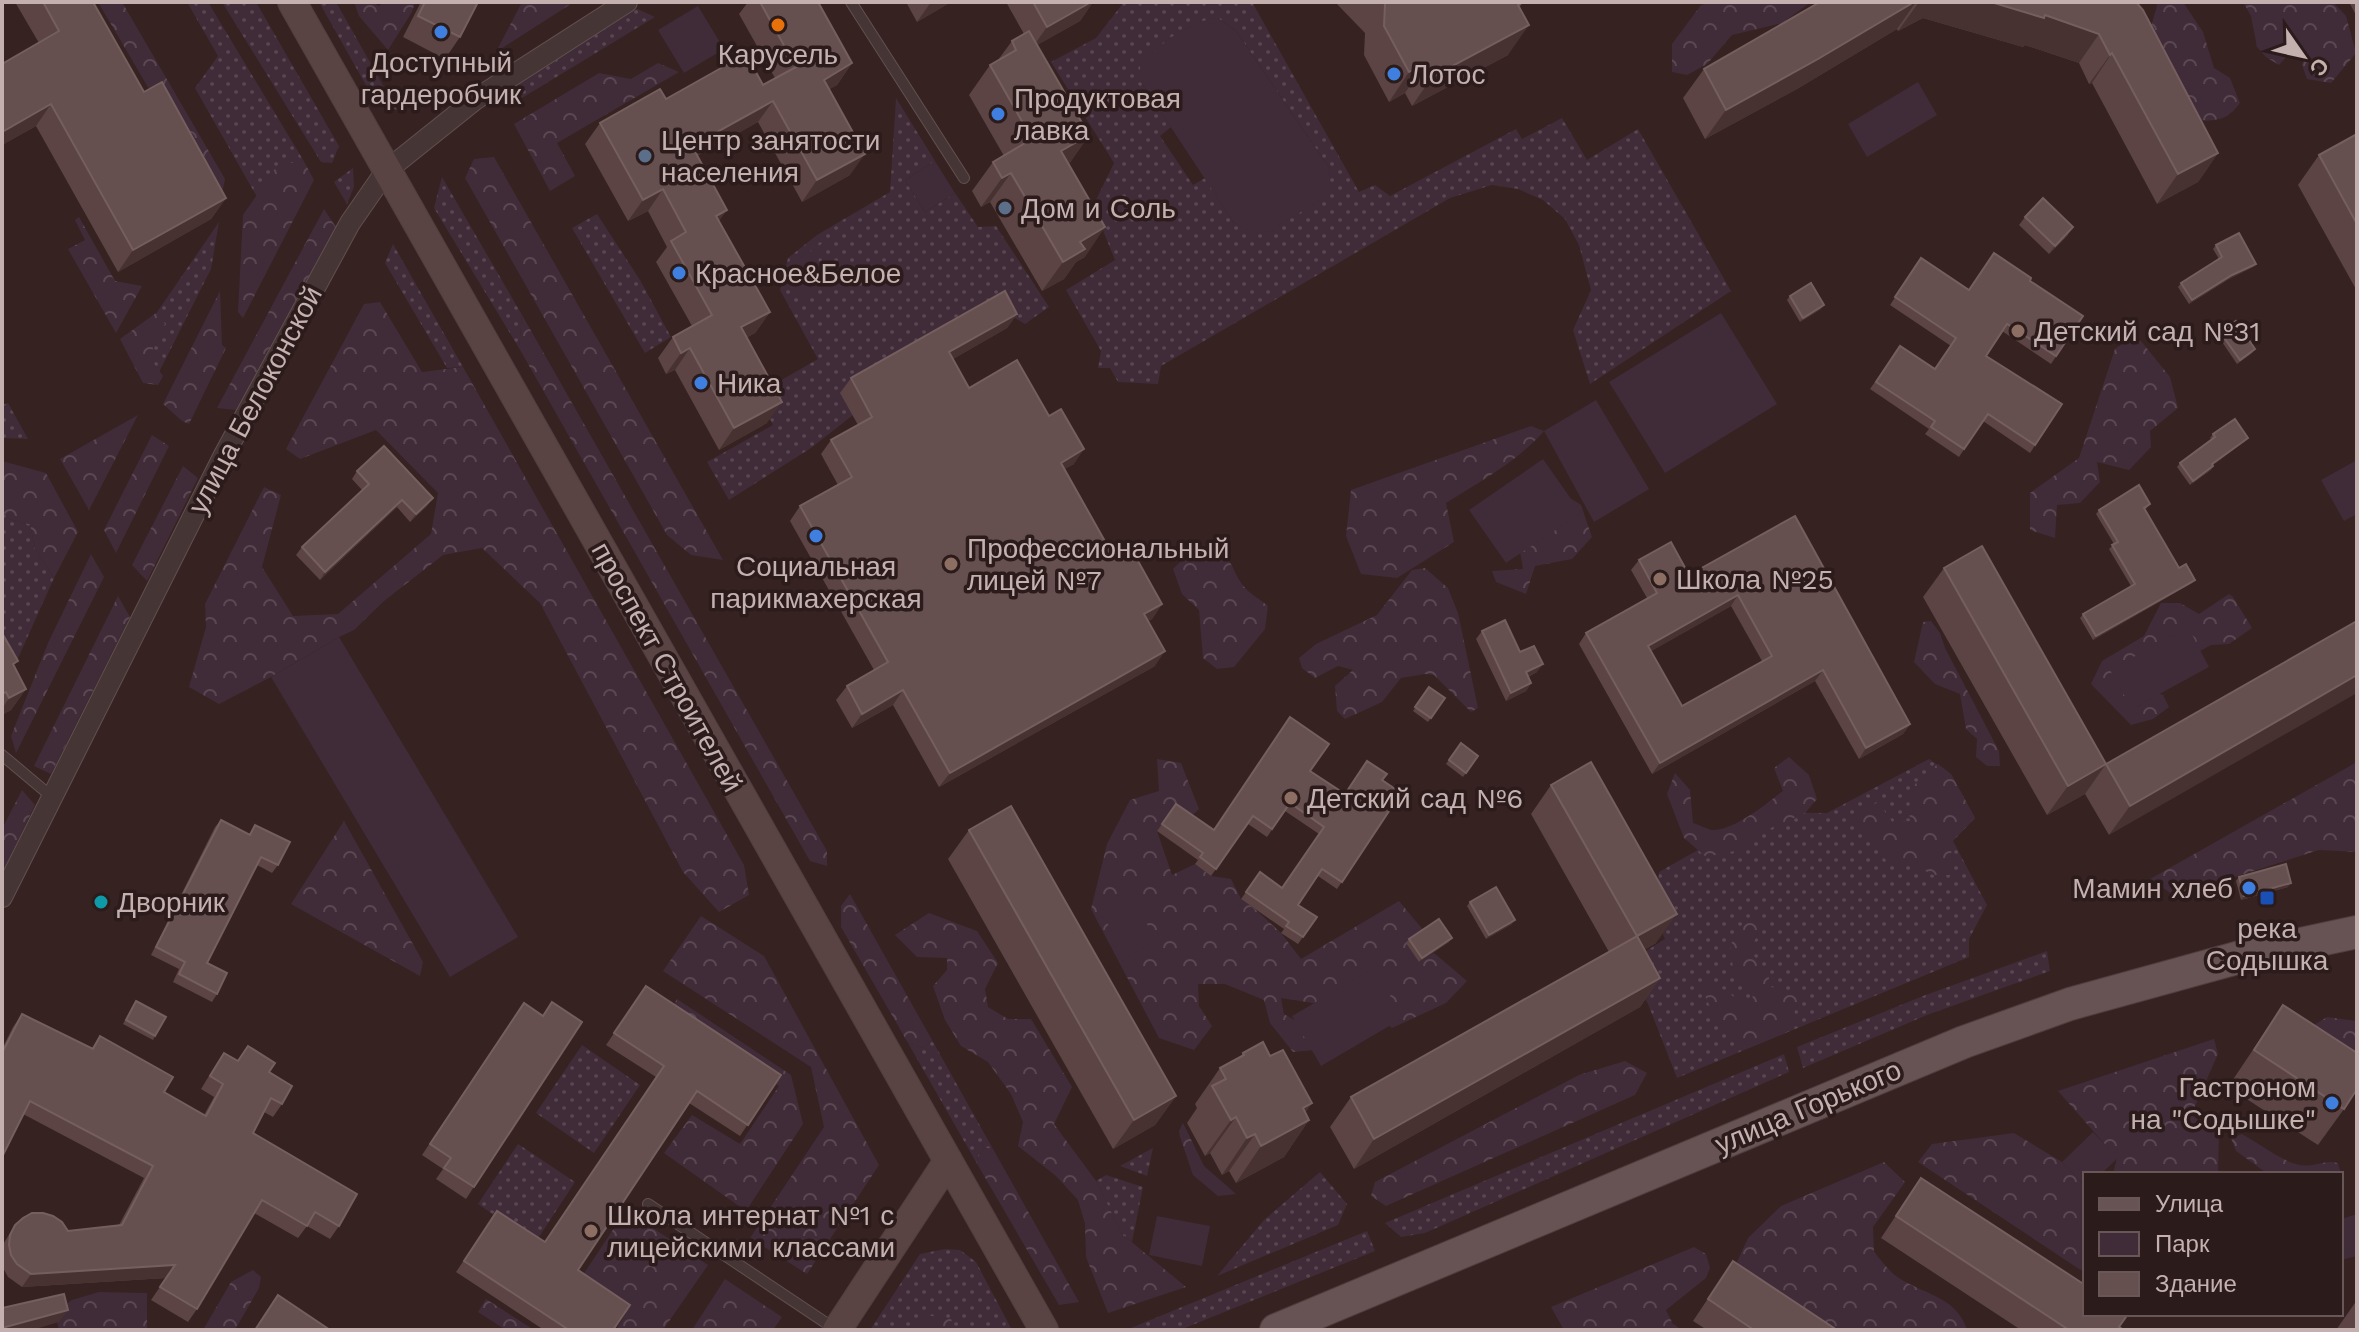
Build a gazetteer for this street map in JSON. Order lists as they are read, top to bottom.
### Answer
{
  "streets": {
    "main road": ["проспект Строителей", "улица Горького"],
    "street": ["улица Белоконской"]
  },
  "crossings": [
    ["улица Белоконской", "проспект Строителей"]
  ],
  "places": {
    "other": [
      "Карусель",
      "Доступный гардеробчик",
      "Лотос",
      "Продуктовая лавка",
      "Центр занятости населения",
      "Дом и Соль",
      "Красное&Белое",
      "Детский сад №31",
      "Ника",
      "Социальная парикмахерская",
      "Профессиональный лицей №7",
      "Школа №25",
      "Детский сад №6",
      "Мамин хлеб",
      "Дворник",
      "Гастроном на \"Содышке\"",
      "Школа интернат №1 с лицейскими классами"
    ],
    "transit": ["река Содышка"]
  },
  "legend": ["Улица", "Парк", "Здание"],
  "north": "bottom right"
}
